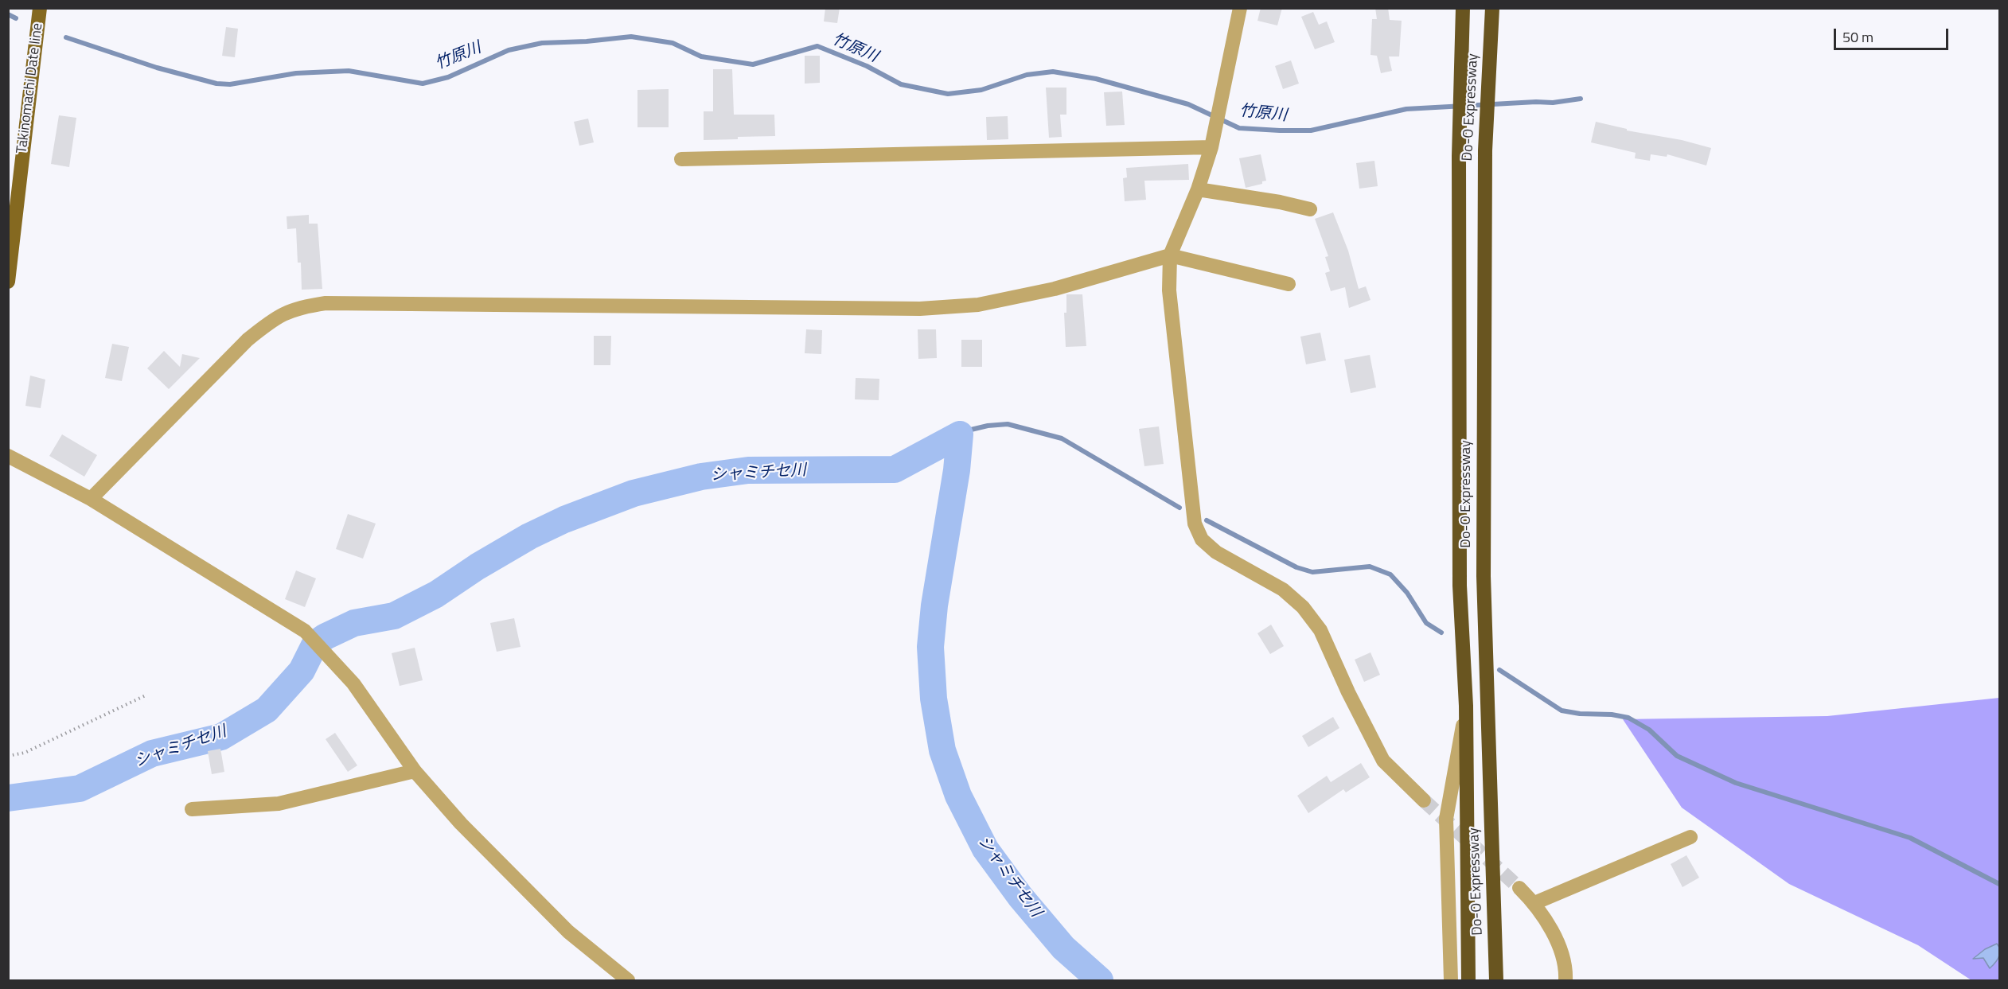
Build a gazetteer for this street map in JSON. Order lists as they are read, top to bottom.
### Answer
{
  "streets": {
    "highway": ["Do-O Expressway"],
    "main road": ["Takinomachi Date line"]
  },
  "water": ["竹原川", "シャミチセ川"],
  "scale_bar": "50 m"
}
